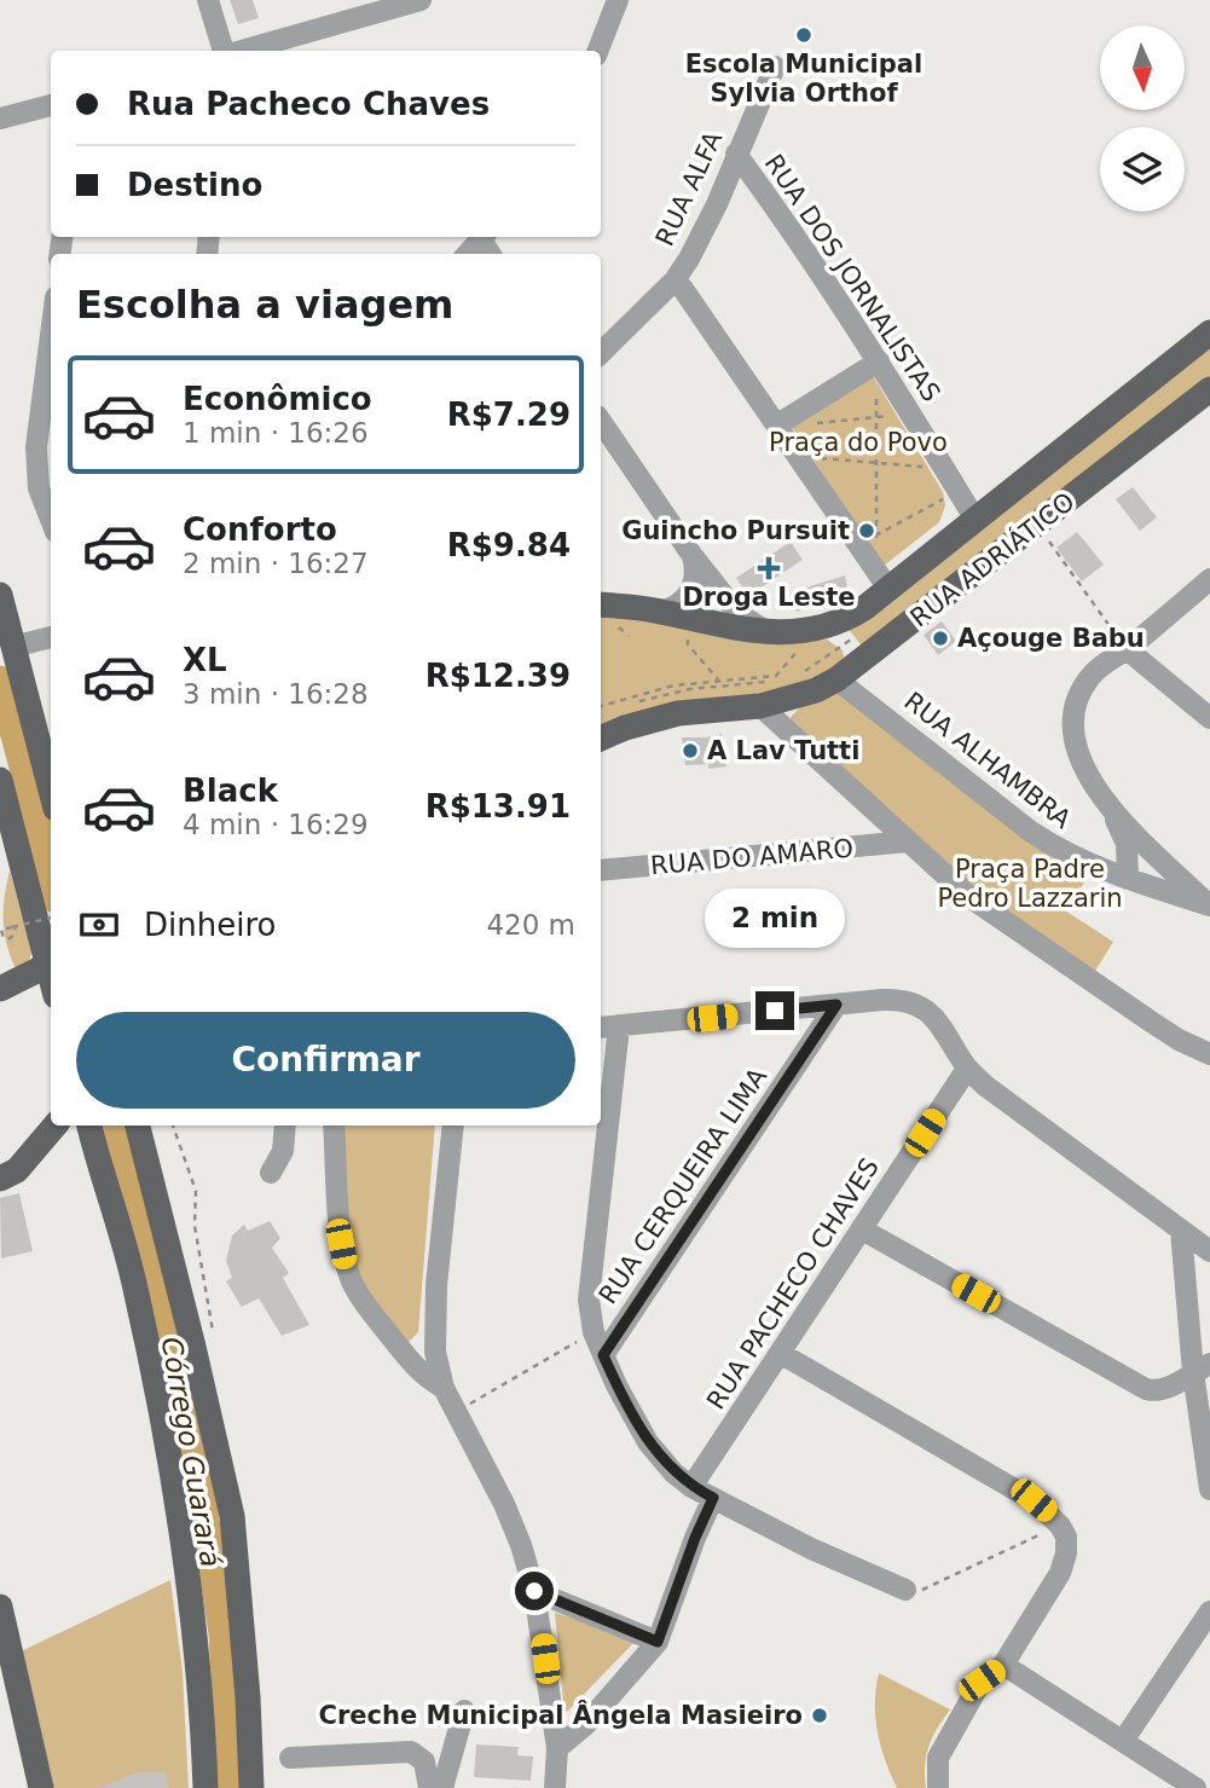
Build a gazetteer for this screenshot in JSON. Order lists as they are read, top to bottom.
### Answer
{
  "streets": {
    "main road": ["RUA ADRIÁTICO"],
    "street": [
      "RUA ALFA",
      "RUA DOS JORNALISTAS",
      "RUA ALHAMBRA",
      "RUA DO AMARO",
      "RUA CERQUEIRA LIMA",
      "RUA PACHECO CHAVES"
    ]
  },
  "crossings": [
    ["RUA ALFA", "RUA DOS JORNALISTAS"],
    ["RUA DOS JORNALISTAS", "RUA ADRIÁTICO"],
    ["RUA ADRIÁTICO", "RUA ALHAMBRA"]
  ],
  "water": ["Córrego Guarará"],
  "parks": ["Praça do Povo", "Praça Padre Pedro Lazzarin"],
  "places": {
    "other": [
      "Escola Municipal Sylvia Orthof",
      "Guincho Pursuit",
      "Açouge Babu",
      "A Lav Tutti",
      "Creche Municipal Ângela Masieiro"
    ],
    "health": ["Droga Leste"]
  },
  "north": "bottom",
  "page": {
    "banner": ["Rua Pacheco Chaves", "Destino"],
    "heading": "Escolha a viagem",
    "list": [
      {
        "name": "Econômico",
        "note": "1 min · 16:26",
        "value": "R$7.29"
      },
      {
        "name": "Conforto",
        "note": "2 min · 16:27",
        "value": "R$9.84"
      },
      {
        "name": "XL",
        "note": "3 min · 16:28",
        "value": "R$12.39"
      },
      {
        "name": "Black",
        "note": "4 min · 16:29",
        "value": "R$13.91"
      }
    ],
    "pay": ["Dinheiro", "420 m"],
    "bubble": "2 min",
    "buttons": "Confirmar"
  }
}
